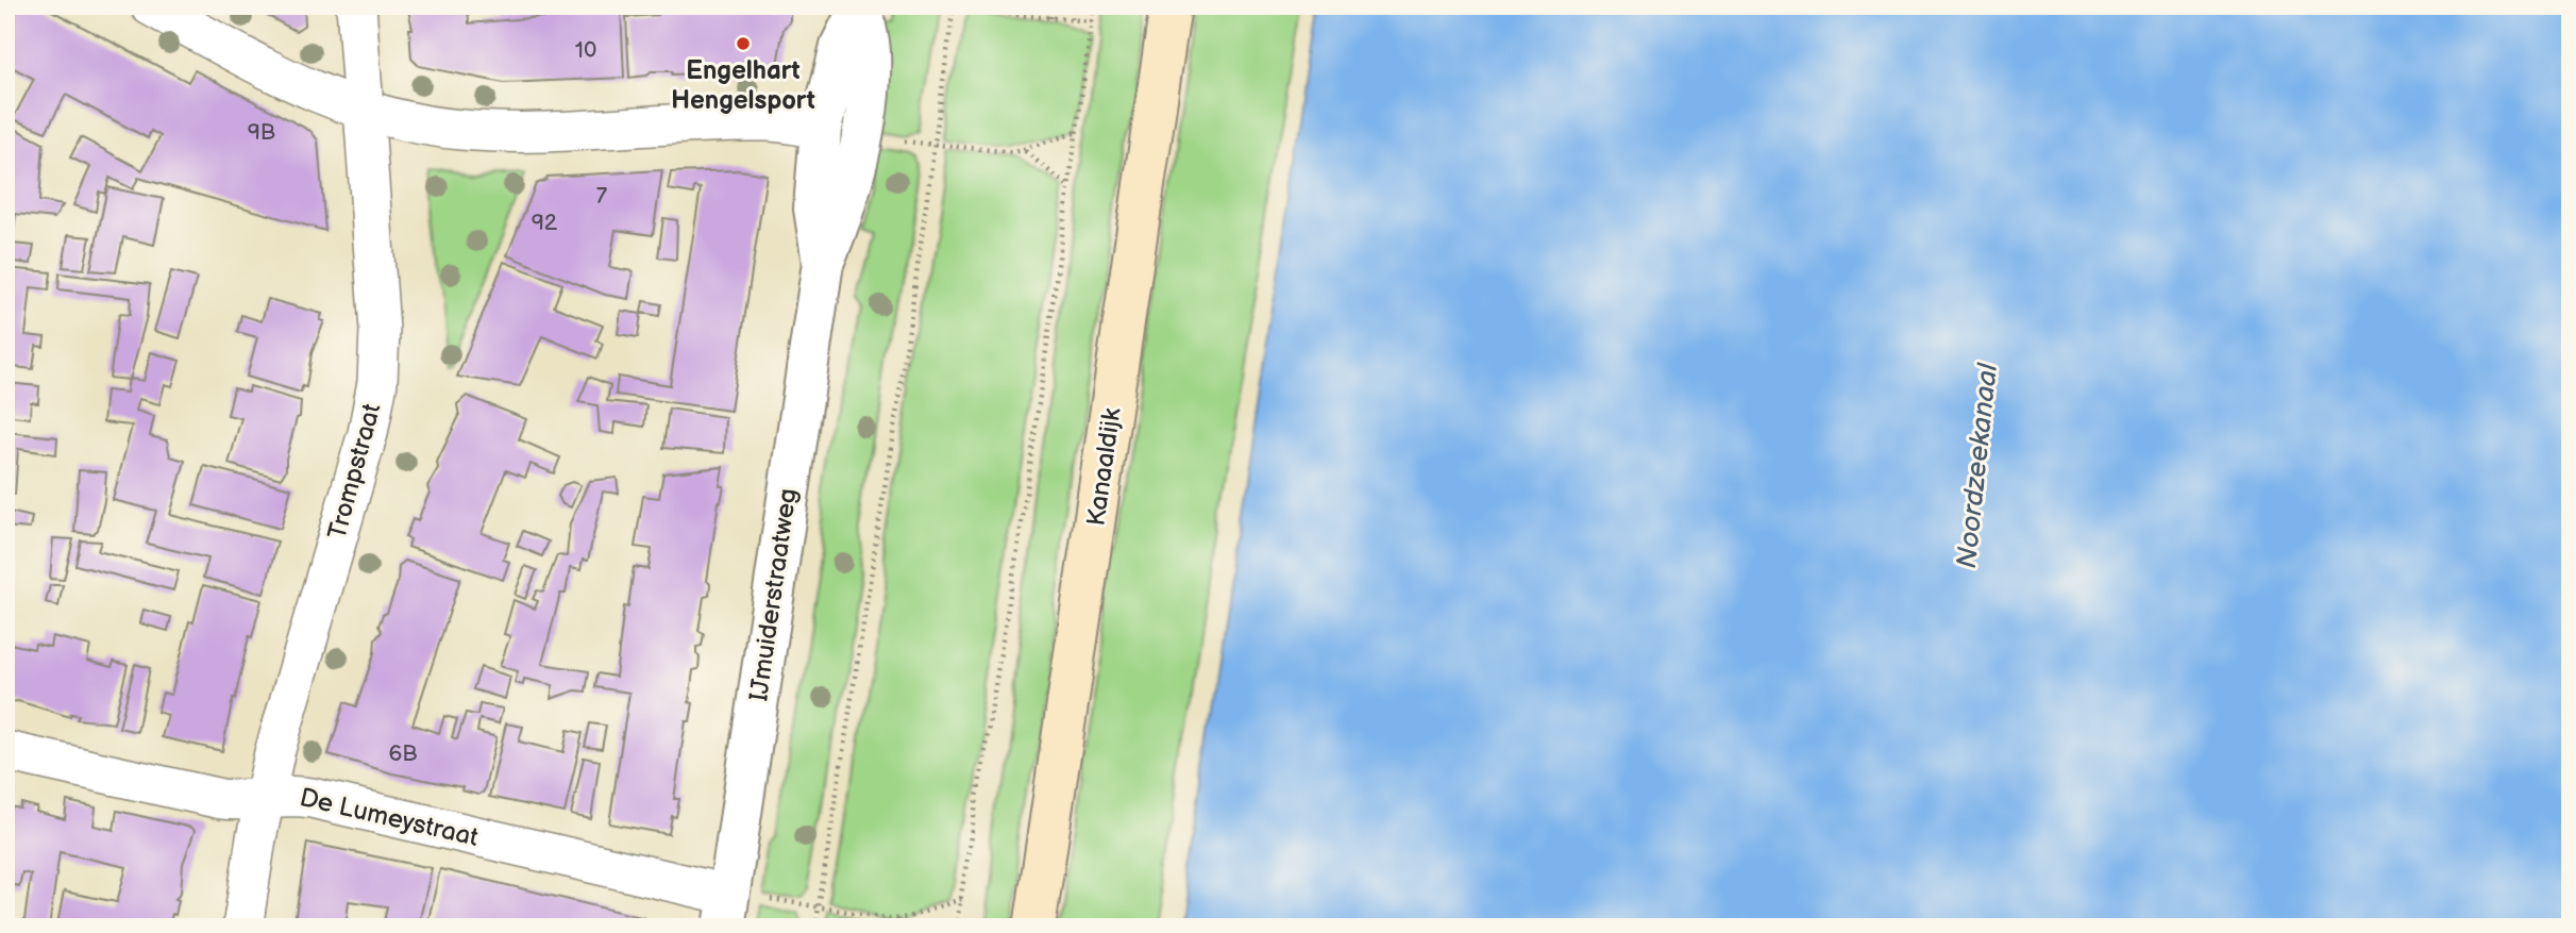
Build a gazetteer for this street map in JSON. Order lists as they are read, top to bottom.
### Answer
{
  "streets": {
    "main road": ["Kanaaldijk"],
    "street": ["Trompstraat", "IJmuiderstraatweg", "De Lumeystraat"]
  },
  "crossings": [
    ["Trompstraat", "De Lumeystraat"],
    ["IJmuiderstraatweg", "De Lumeystraat"]
  ],
  "water": ["Noordzeekanaal"],
  "places": ["Engelhart Hengelsport"],
  "house_numbers": [
    "10",
    "9B",
    "7",
    "92",
    "6B"
  ]
}
